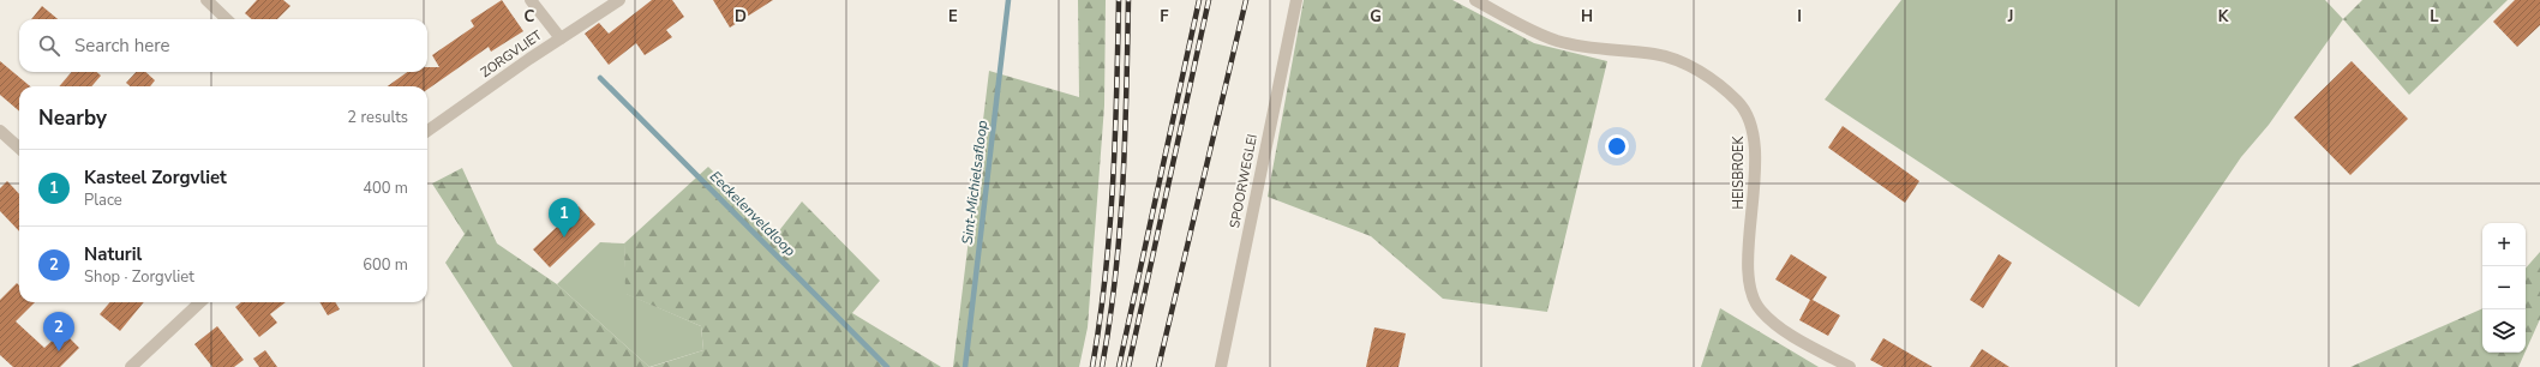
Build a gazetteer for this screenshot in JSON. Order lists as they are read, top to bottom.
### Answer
{
  "streets": {
    "street": ["ZORGVLIET", "HEISBROEK", "SPOORWEGLEI"]
  },
  "water": ["Sint-Michielsafloop", "Eeckelenveldloop"],
  "page": {
    "search": "Search here",
    "heading": ["Nearby", "2 results"],
    "list": [
      {
        "mark": "1",
        "name": "Kasteel Zorgvliet",
        "note": "Place",
        "value": "400 m"
      },
      {
        "mark": "2",
        "name": "Naturil",
        "note": "Shop · Zorgvliet",
        "value": "600 m"
      }
    ],
    "pins": ["1", "2"],
    "map_buttons": ["+", "−"]
  },
  "grid": {
    "columns": [
      "C",
      "D",
      "E",
      "F",
      "G",
      "H",
      "I",
      "J",
      "K",
      "L"
    ]
  }
}
